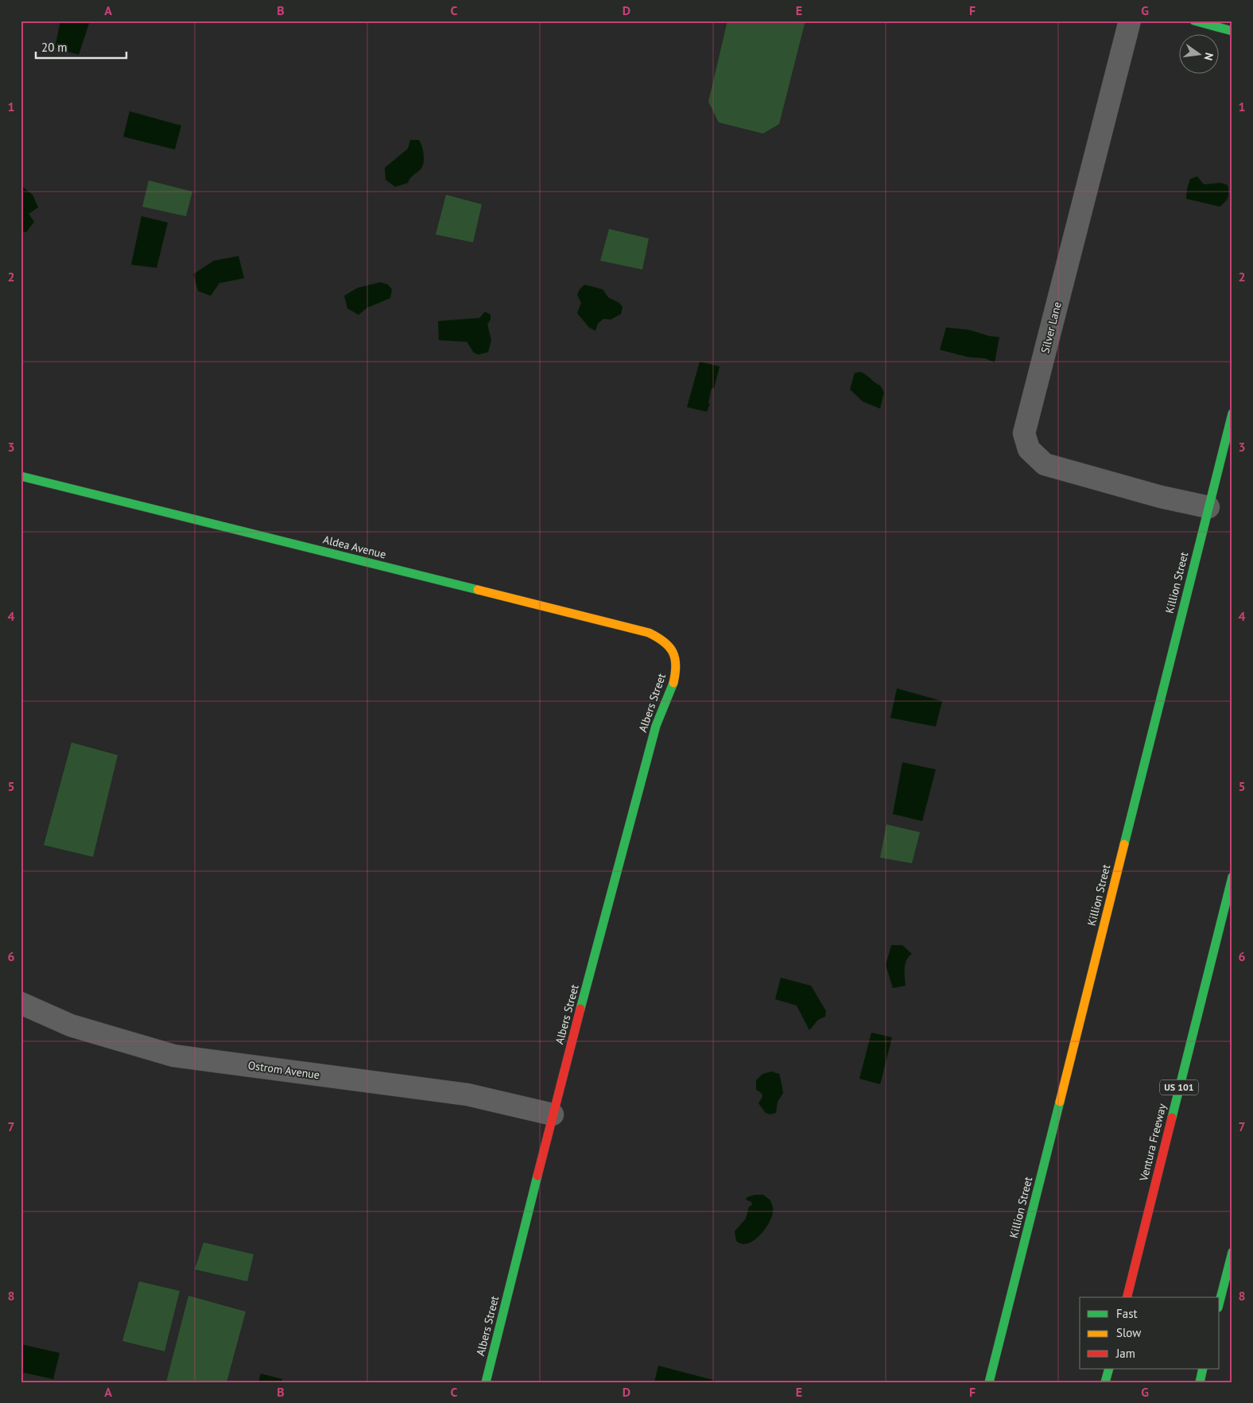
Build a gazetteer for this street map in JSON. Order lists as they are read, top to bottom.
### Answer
{
  "streets": {
    "main road": [
      "Aldea Avenue",
      "Killion Street",
      "Albers Street",
      "US 101",
      "Ventura Freeway"
    ],
    "street": ["Silver Lane", "Ostrom Avenue"]
  },
  "crossings": [
    ["Silver Lane", "Killion Street"],
    ["Aldea Avenue", "Albers Street"],
    ["Albers Street", "Ostrom Avenue"]
  ],
  "legend": ["Fast", "Slow", "Jam"],
  "scale_bar": "20 m",
  "north": "right",
  "grid": {
    "columns": [
      "A",
      "B",
      "C",
      "D",
      "E",
      "F",
      "G"
    ],
    "rows": [
      "1",
      "2",
      "3",
      "4",
      "5",
      "6",
      "7",
      "8"
    ]
  }
}
